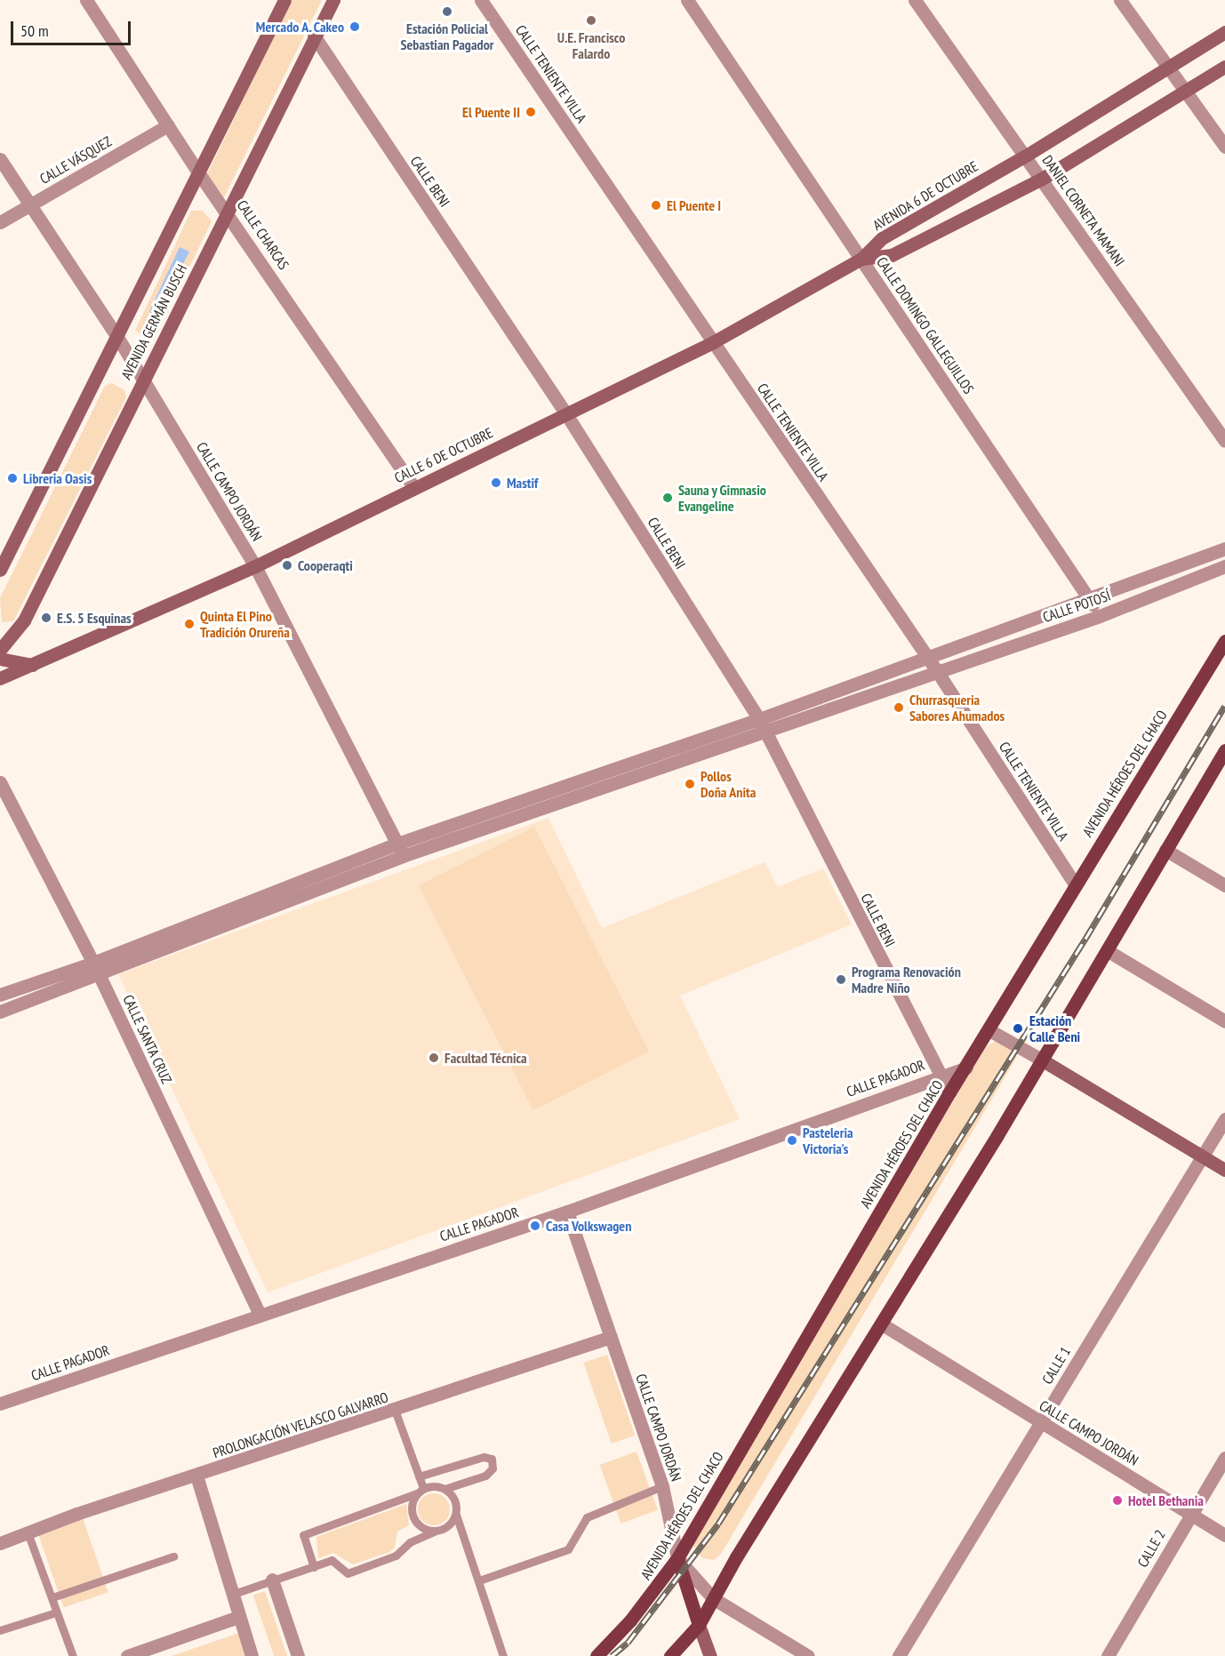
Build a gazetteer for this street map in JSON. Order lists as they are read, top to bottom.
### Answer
{
  "streets": {
    "main road": ["CALLE CAMPO JORDÁN", "AVENIDA HÉROES DEL CHACO"],
    "street": [
      "CALLE TENIENTE VILLA",
      "CALLE VÁSQUEZ",
      "CALLE BENI",
      "AVENIDA 6 DE OCTUBRE",
      "DANIEL CORNETA MAMANI",
      "CALLE CHARCAS",
      "AVENIDA GERMÁN BUSCH",
      "CALLE DOMINGO GALLEGUILLOS",
      "CALLE 6 DE OCTUBRE",
      "CALLE POTOSÍ",
      "CALLE SANTA CRUZ",
      "CALLE PAGADOR",
      "CALLE 1",
      "PROLONGACIÓN VELASCO GALVARRO",
      "CALLE 2"
    ]
  },
  "crossings": [
    ["CALLE TENIENTE VILLA", "CALLE 6 DE OCTUBRE"],
    ["CALLE TENIENTE VILLA", "CALLE POTOSÍ"],
    ["CALLE TENIENTE VILLA", "AVENIDA HÉROES DEL CHACO"],
    ["CALLE VÁSQUEZ", "CALLE CHARCAS"],
    ["CALLE VÁSQUEZ", "CALLE CAMPO JORDÁN"],
    ["CALLE BENI", "AVENIDA GERMÁN BUSCH"],
    ["CALLE BENI", "CALLE 6 DE OCTUBRE"],
    ["CALLE BENI", "CALLE POTOSÍ"],
    ["CALLE BENI", "AVENIDA HÉROES DEL CHACO"],
    ["CALLE BENI", "CALLE PAGADOR"],
    ["AVENIDA 6 DE OCTUBRE", "DANIEL CORNETA MAMANI"],
    ["AVENIDA 6 DE OCTUBRE", "CALLE DOMINGO GALLEGUILLOS"],
    ["AVENIDA 6 DE OCTUBRE", "CALLE 6 DE OCTUBRE"],
    ["CALLE CHARCAS", "AVENIDA GERMÁN BUSCH"],
    ["CALLE CHARCAS", "CALLE 6 DE OCTUBRE"],
    ["AVENIDA GERMÁN BUSCH", "CALLE CAMPO JORDÁN"],
    ["CALLE DOMINGO GALLEGUILLOS", "CALLE 6 DE OCTUBRE"],
    ["CALLE DOMINGO GALLEGUILLOS", "CALLE POTOSÍ"],
    ["CALLE 6 DE OCTUBRE", "CALLE CAMPO JORDÁN"],
    ["CALLE CAMPO JORDÁN", "CALLE POTOSÍ"],
    ["CALLE CAMPO JORDÁN", "AVENIDA HÉROES DEL CHACO"],
    ["CALLE CAMPO JORDÁN", "CALLE PAGADOR"],
    ["CALLE CAMPO JORDÁN", "CALLE 1"],
    ["CALLE CAMPO JORDÁN", "PROLONGACIÓN VELASCO GALVARRO"],
    ["CALLE CAMPO JORDÁN", "CALLE 2"],
    ["AVENIDA HÉROES DEL CHACO", "CALLE PAGADOR"],
    ["CALLE SANTA CRUZ", "CALLE PAGADOR"]
  ],
  "places": [
    "Estación Policial Sebastian Pagador",
    "U.E. Francisco Falardo",
    "Mercado A. Cakeo",
    "El Puente II",
    "El Puente I",
    "Libreria Oasis",
    "Mastif",
    "Sauna y Gimnasio Evangeline",
    "Cooperaqti",
    "E.S. 5 Esquinas",
    "Quinta El Pino Tradición Orureña",
    "Churrasqueria Sabores Ahumados",
    "Pollos Doña Anita",
    "Programa Renovación Madre Niño",
    "Estación Calle Beni",
    "Facultad Técnica",
    "Pasteleria Victoria's",
    "Casa Volkswagen",
    "Hotel Bethania"
  ],
  "scale_bar": "50 m"
}
